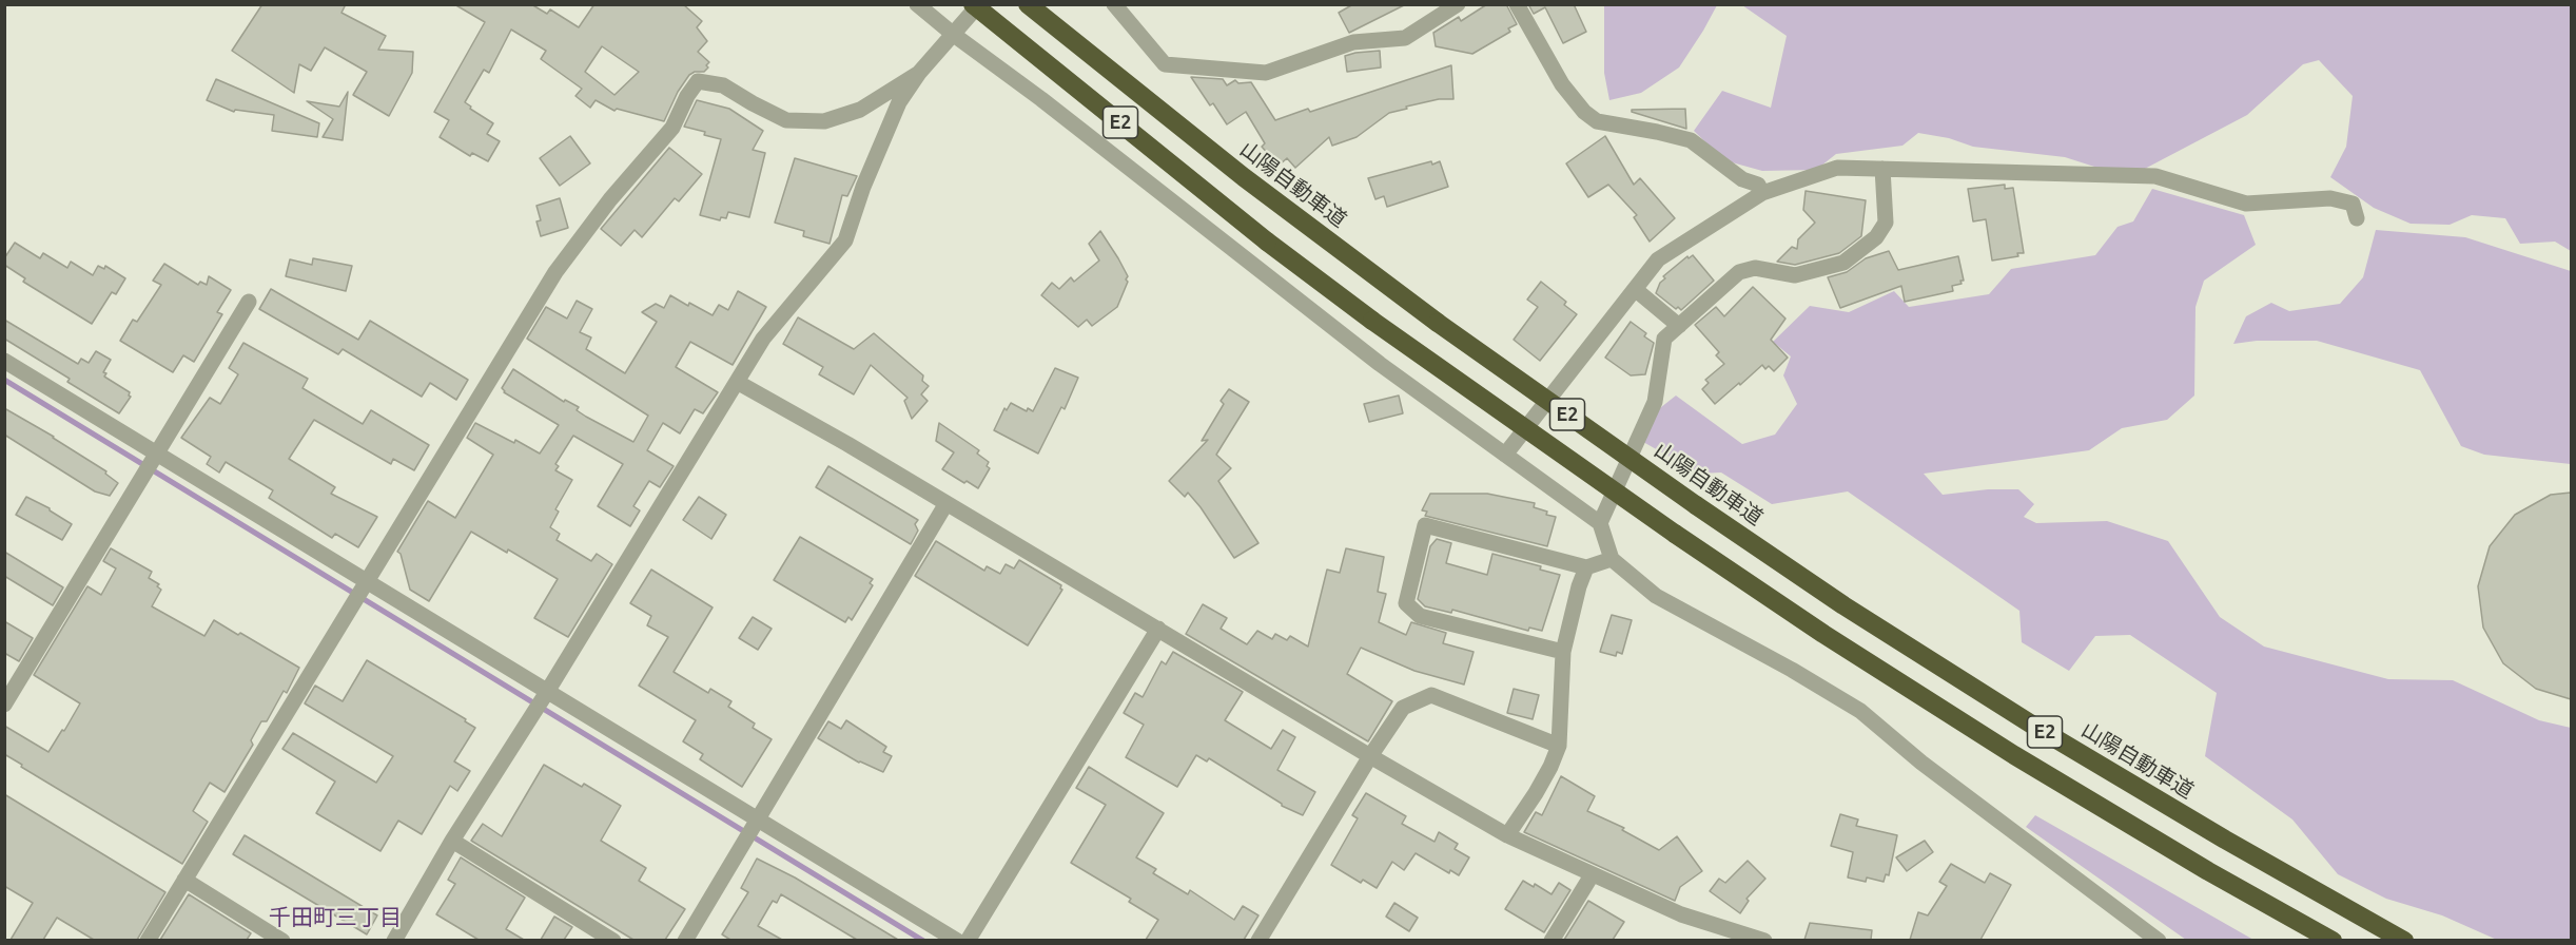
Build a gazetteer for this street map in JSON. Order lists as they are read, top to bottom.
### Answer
{
  "streets": {
    "highway": ["E2", "山陽自動車道"]
  },
  "districts": ["千田町三丁目"]
}
